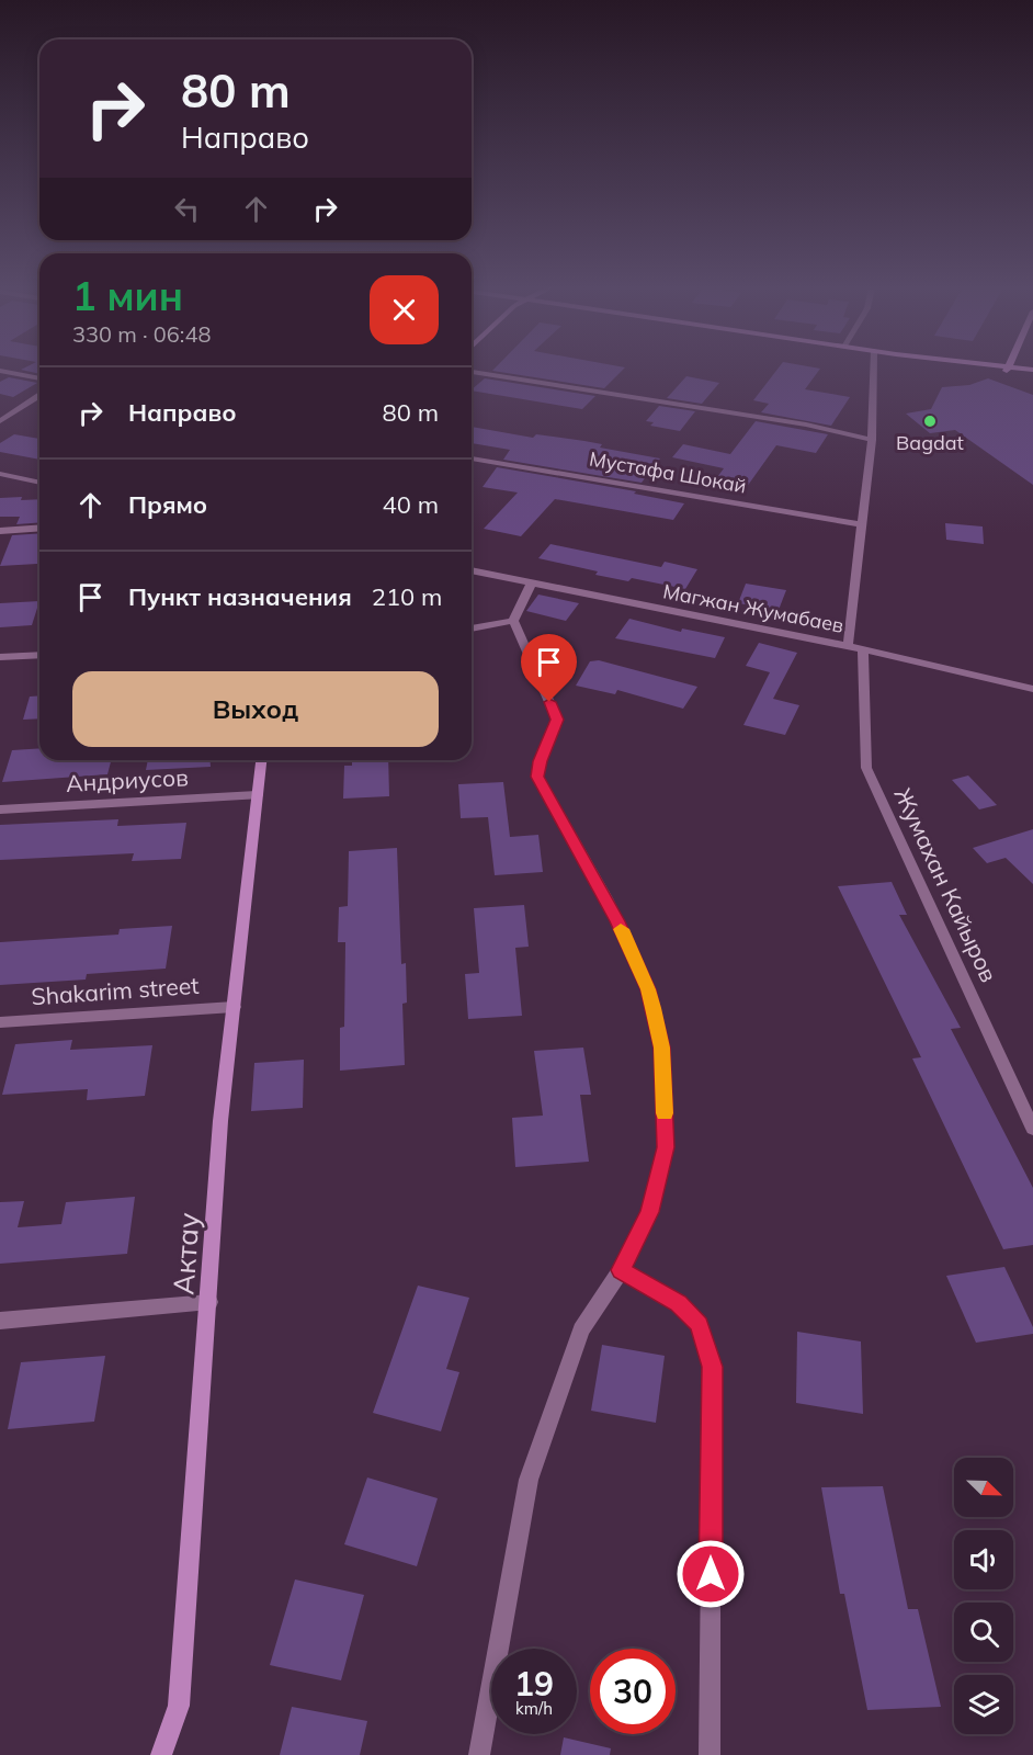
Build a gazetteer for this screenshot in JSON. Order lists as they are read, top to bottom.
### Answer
{
  "streets": {
    "street": [
      "Мустафа Шокай",
      "Магжан Жумабаев",
      "Андриусов",
      "Жумахан Кайыров",
      "Shakarim street",
      "Актау"
    ]
  },
  "crossings": [
    ["Магжан Жумабаев", "Жумахан Кайыров"],
    ["Андриусов", "Актау"],
    ["Shakarim street", "Актау"]
  ],
  "places": ["Bagdat"],
  "north": "bottom right",
  "page": {
    "turn": ["80 m", "Направо"],
    "heading": ["1 мин", "330 m · 06:48"],
    "list": [
      {
        "name": "Направо",
        "value": "80 m"
      },
      {
        "name": "Прямо",
        "value": "40 m"
      },
      {
        "name": "Пункт назначения",
        "value": "210 m"
      }
    ],
    "buttons": "Выход",
    "speed": "19 km/h",
    "limit": "30"
  }
}
